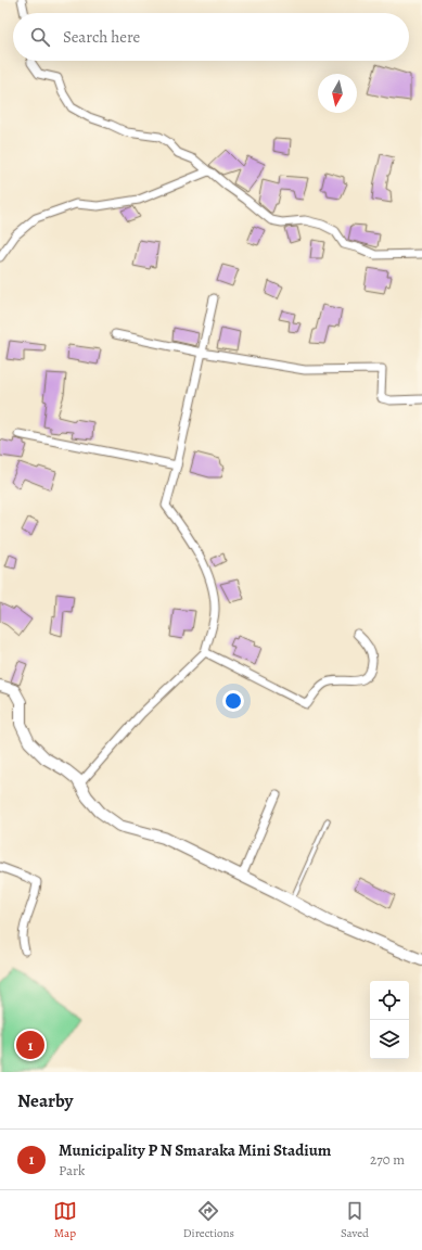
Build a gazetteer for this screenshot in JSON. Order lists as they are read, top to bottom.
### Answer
{
  "north": "bottom",
  "page": {
    "search": "Search here",
    "pins": "1",
    "heading": "Nearby",
    "list": [
      {
        "mark": "1",
        "name": "Municipality P N Smaraka Mini Stadium",
        "note": "Park",
        "value": "270 m"
      }
    ],
    "nav": ["Map", "Directions", "Saved"]
  }
}
